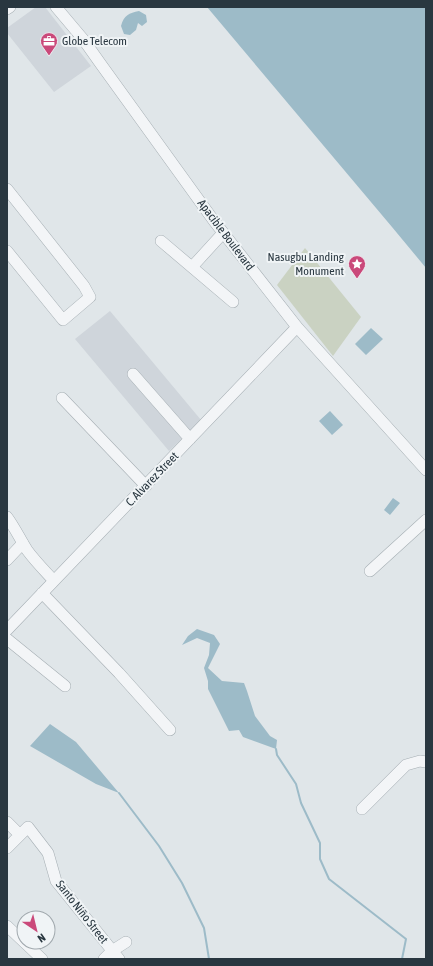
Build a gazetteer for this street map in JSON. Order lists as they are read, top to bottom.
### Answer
{
  "streets": {
    "street": ["Apacible Boulevard", "C. Alvarez Street", "Santo Niño Street"]
  },
  "crossings": [
    ["Apacible Boulevard", "C. Alvarez Street"]
  ],
  "places": {
    "office": ["Globe Telecom"],
    "place": ["Nasugbu Landing Monument"]
  },
  "north": "bottom right"
}
